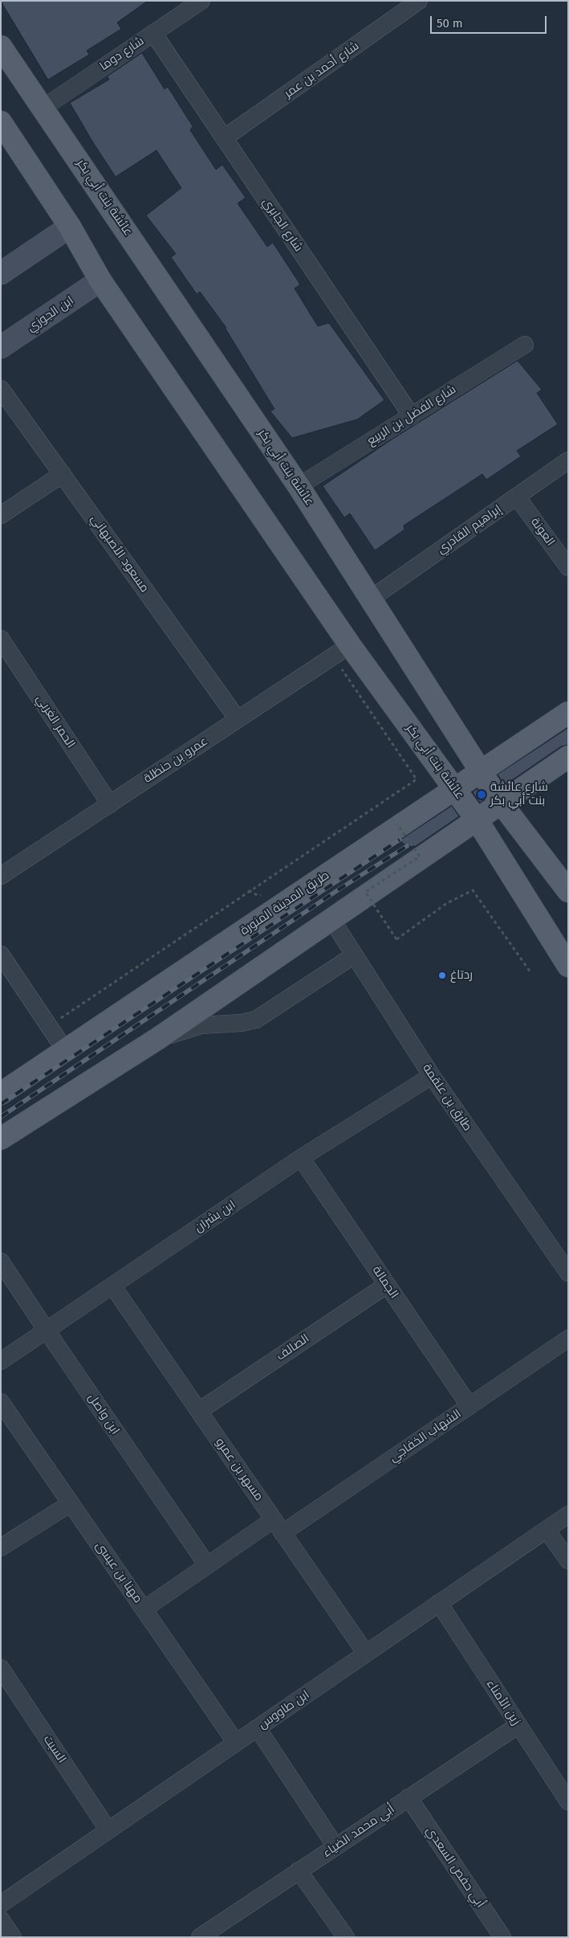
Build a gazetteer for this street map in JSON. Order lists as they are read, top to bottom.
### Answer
{
  "streets": {
    "main road": ["عائشة بنت أبي بكر", "طريق المدينة المنورة"],
    "street": [
      "شارع دوما",
      "شارع أحمد بن عمر",
      "شارع الجابري",
      "ابن الجوزي",
      "شارع الفضل بن الربيع",
      "إبراهيم القادري",
      "العونة",
      "مسعود الأصبهاني",
      "الحمر الغربي",
      "عمرو بن حنظلة",
      "طارق بن علقمة",
      "ابن بشران",
      "الجمالة",
      "الصالف",
      "ابن واصل",
      "الشهاب الخفاجي",
      "مسهر بن عمرو",
      "مهنا بن عيسى",
      "زين الأمناء",
      "ابن طاووس",
      "السبت",
      "أبي محمد الضياء",
      "أبي حفص السعدي"
    ]
  },
  "crossings": [
    ["شارع دوما", "عائشة بنت أبي بكر"],
    ["شارع دوما", "شارع الجابري"],
    ["شارع أحمد بن عمر", "شارع الجابري"],
    ["عائشة بنت أبي بكر", "ابن الجوزي"],
    ["عائشة بنت أبي بكر", "شارع الفضل بن الربيع"],
    ["عائشة بنت أبي بكر", "إبراهيم القادري"],
    ["عائشة بنت أبي بكر", "عمرو بن حنظلة"],
    ["عائشة بنت أبي بكر", "طريق المدينة المنورة"],
    ["شارع الجابري", "شارع الفضل بن الربيع"],
    ["إبراهيم القادري", "العونة"],
    ["مسعود الأصبهاني", "عمرو بن حنظلة"],
    ["الحمر الغربي", "عمرو بن حنظلة"],
    ["طارق بن علقمة", "ابن بشران"],
    ["ابن بشران", "الجمالة"],
    ["ابن بشران", "ابن واصل"],
    ["ابن بشران", "مسهر بن عمرو"],
    ["الجمالة", "الصالف"],
    ["الجمالة", "الشهاب الخفاجي"],
    ["الصالف", "مسهر بن عمرو"],
    ["ابن واصل", "الشهاب الخفاجي"],
    ["الشهاب الخفاجي", "مسهر بن عمرو"],
    ["الشهاب الخفاجي", "مهنا بن عيسى"],
    ["مسهر بن عمرو", "ابن طاووس"],
    ["مهنا بن عيسى", "ابن طاووس"],
    ["زين الأمناء", "ابن طاووس"],
    ["زين الأمناء", "أبي محمد الضياء"],
    ["ابن طاووس", "السبت"],
    ["أبي محمد الضياء", "أبي حفص السعدي"]
  ],
  "places": ["شارع عائشة بنت أبي بكر", "ردتاغ"],
  "scale_bar": "50 m"
}
